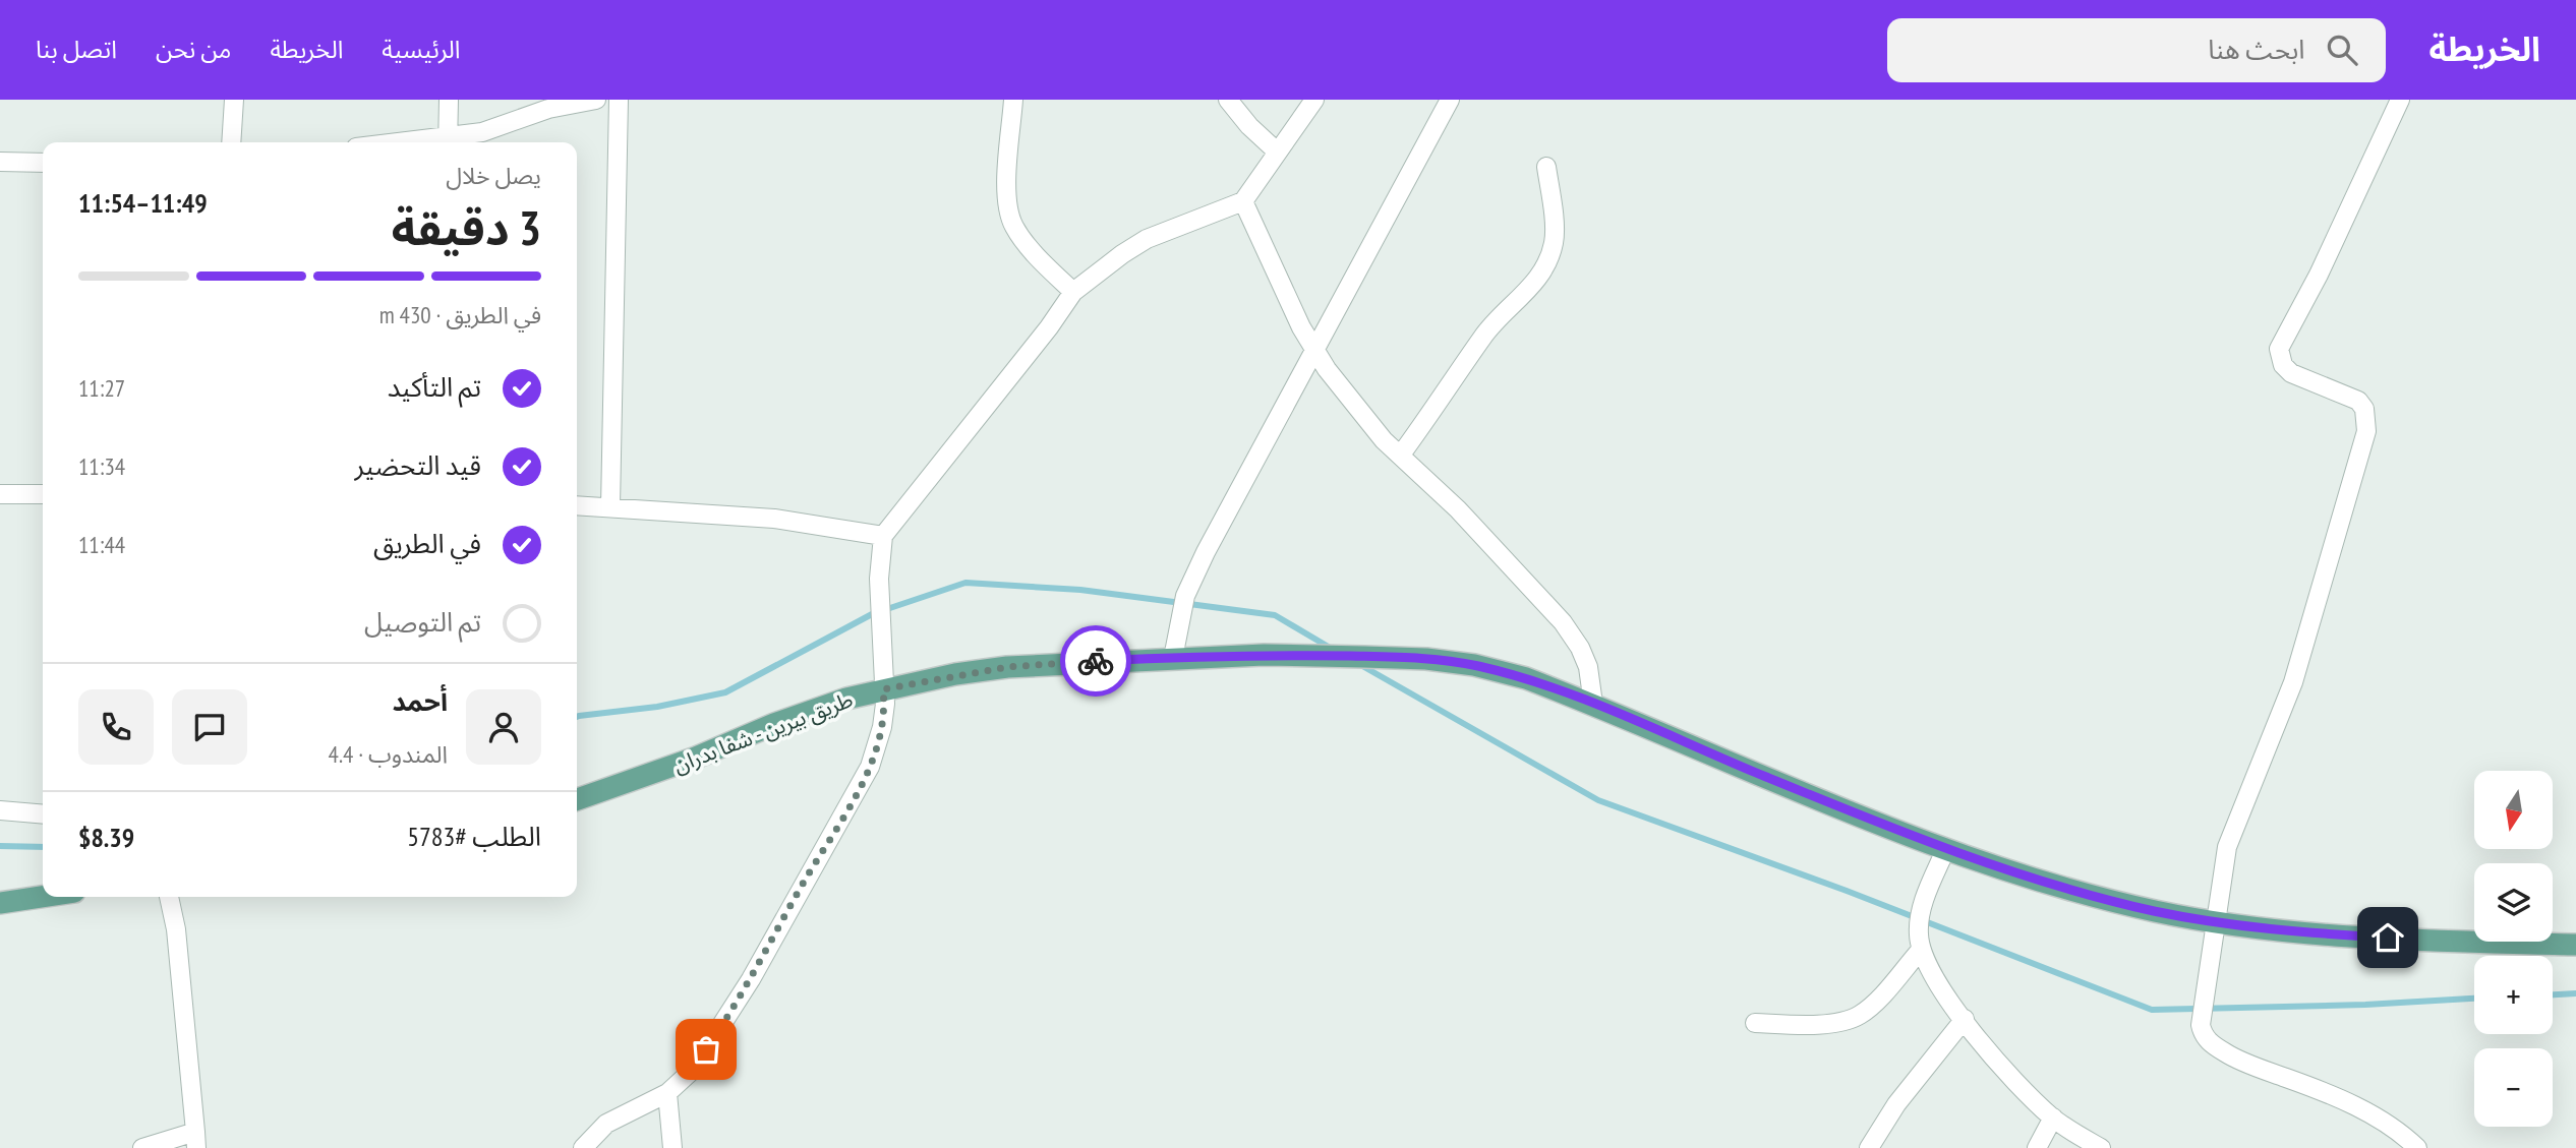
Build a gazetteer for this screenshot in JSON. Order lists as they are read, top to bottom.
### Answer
{
  "streets": {
    "main road": ["طريق بيرين - شفا بدران"]
  },
  "north": "bottom",
  "page": {
    "header": "الخريطة",
    "search": "ابحث هنا",
    "nav": [
      "الرئيسية",
      "الخريطة",
      "من نحن",
      "اتصل بنا"
    ],
    "heading": ["3 دقيقة", "يصل خلال", "11:49–11:54"],
    "panel": [
      "أحمد",
      "المندوب · 4.4",
      "الطلب #5783",
      "$8.39"
    ],
    "bar": "في الطريق · 430 m",
    "list": [
      ["تم التأكيد", "11:27"],
      ["قيد التحضير", "11:34"],
      ["في الطريق", "11:44"],
      "تم التوصيل"
    ],
    "map_buttons": ["+", "−"]
  }
}
